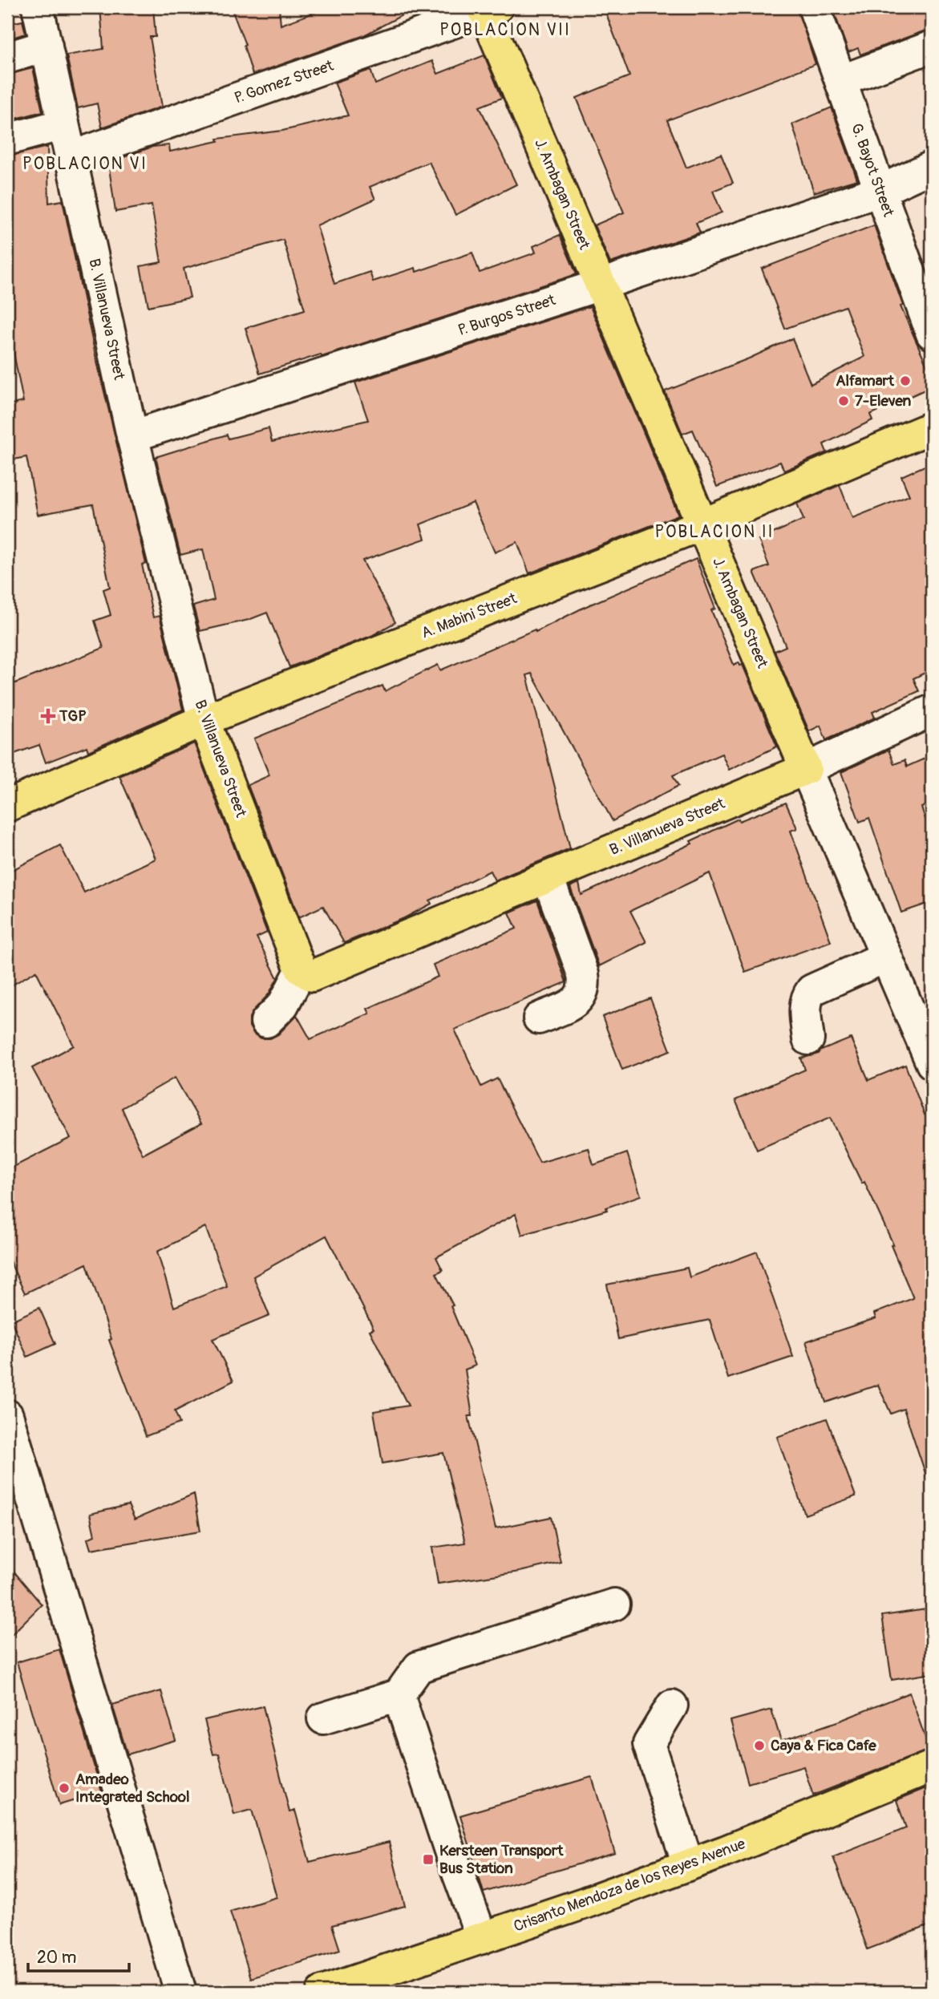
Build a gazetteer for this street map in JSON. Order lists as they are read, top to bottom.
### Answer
{
  "streets": {
    "main road": [
      "J. Ambagan Street",
      "B. Villanueva Street",
      "A. Mabini Street",
      "Crisanto Mendoza de los Reyes Avenue"
    ],
    "street": ["P. Gomez Street", "G. Bayot Street", "P. Burgos Street"]
  },
  "crossings": [
    ["P. Gomez Street", "J. Ambagan Street"],
    ["P. Gomez Street", "B. Villanueva Street"],
    ["G. Bayot Street", "P. Burgos Street"],
    ["J. Ambagan Street", "P. Burgos Street"],
    ["J. Ambagan Street", "B. Villanueva Street"],
    ["J. Ambagan Street", "A. Mabini Street"],
    ["P. Burgos Street", "B. Villanueva Street"],
    ["B. Villanueva Street", "A. Mabini Street"]
  ],
  "districts": ["POBLACION VII", "POBLACION VI", "POBLACION II"],
  "places": {
    "other": [
      "Alfamart",
      "7-Eleven",
      "Caya & Fica Cafe",
      "Amadeo Integrated School"
    ],
    "health": ["TGP"],
    "transit": ["Kersteen Transport Bus Station"]
  },
  "scale_bar": "20 m"
}
